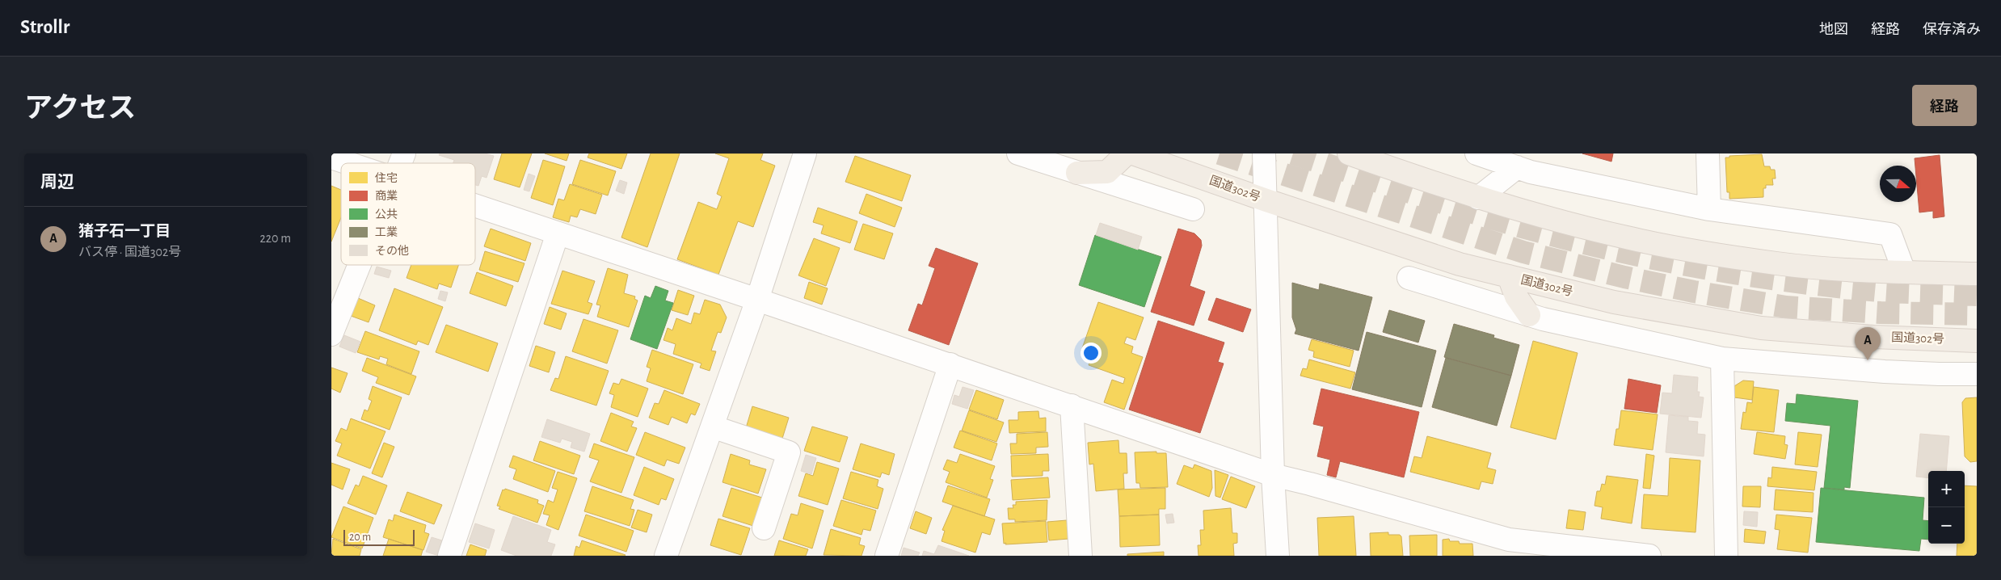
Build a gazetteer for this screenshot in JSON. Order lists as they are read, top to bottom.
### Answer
{
  "streets": {
    "highway": ["国道302号"]
  },
  "legend": [
    "住宅",
    "商業",
    "公共",
    "工業",
    "その他"
  ],
  "scale_bar": "20 m",
  "north": "right",
  "page": {
    "header": "Strollr",
    "nav": ["地図", "経路", "保存済み"],
    "title": "アクセス",
    "buttons": "経路",
    "heading": "周辺",
    "list": [
      {
        "mark": "A",
        "name": "猪子石一丁目",
        "note": "バス停 · 国道302号",
        "value": "220 m"
      }
    ],
    "pins": "A",
    "map_buttons": ["+", "−"],
    "scale": "20 m"
  }
}
